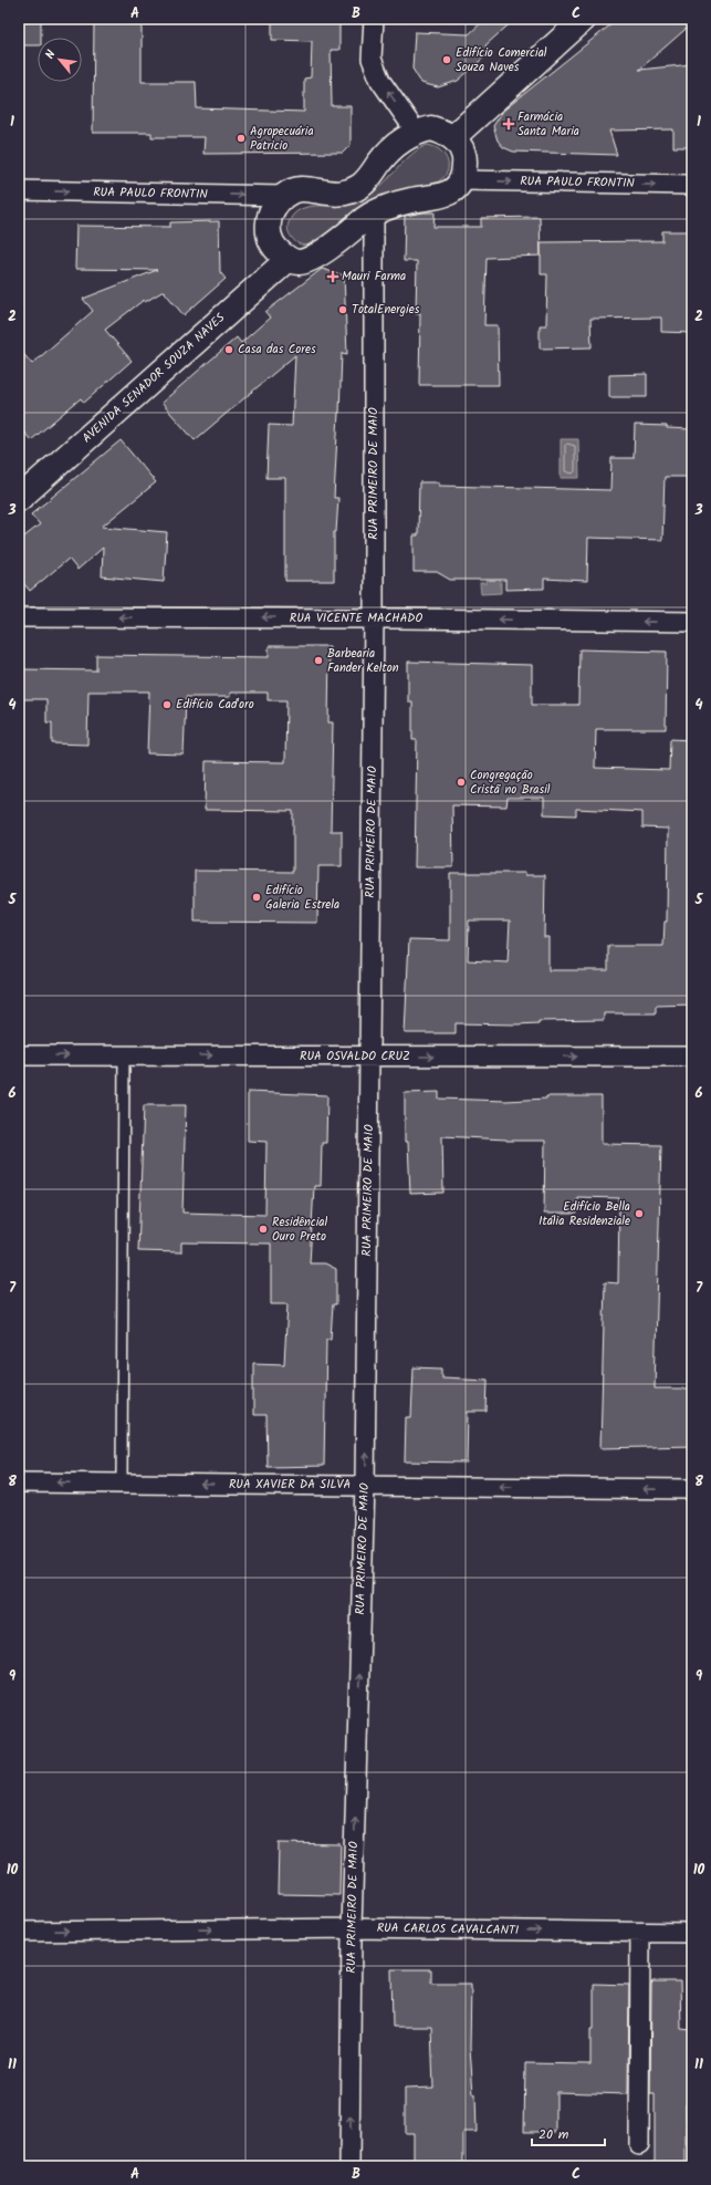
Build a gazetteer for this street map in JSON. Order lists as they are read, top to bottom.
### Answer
{
  "streets": {
    "street": [
      "RUA PAULO FRONTIN",
      "AVENIDA SENADOR SOUZA NAVES",
      "RUA PRIMEIRO DE MAIO",
      "RUA VICENTE MACHADO",
      "RUA OSVALDO CRUZ",
      "RUA XAVIER DA SILVA",
      "RUA CARLOS CAVALCANTI"
    ]
  },
  "crossings": [
    ["RUA PRIMEIRO DE MAIO", "RUA VICENTE MACHADO"],
    ["RUA PRIMEIRO DE MAIO", "RUA OSVALDO CRUZ"],
    ["RUA PRIMEIRO DE MAIO", "RUA XAVIER DA SILVA"],
    ["RUA PRIMEIRO DE MAIO", "RUA CARLOS CAVALCANTI"]
  ],
  "one_way": [
    "RUA PAULO FRONTIN",
    "RUA PRIMEIRO DE MAIO",
    "RUA VICENTE MACHADO",
    "RUA OSVALDO CRUZ",
    "RUA XAVIER DA SILVA",
    "RUA CARLOS CAVALCANTI"
  ],
  "places": {
    "other": [
      "Edifício Comercial Souza Naves",
      "Agropecuária Patricio",
      "TotalEnergies",
      "Casa das Cores",
      "Barbearia Fander Kelton",
      "Edifício Cad'oro",
      "Congregação Cristã no Brasil",
      "Edifício Galeria Estrela",
      "Edifício Bella Itália Residenziale",
      "Residêncial Ouro Preto"
    ],
    "health": ["Farmácia Santa Maria", "Mauri Farma"]
  },
  "scale_bar": "20 m",
  "north": "top left",
  "grid": {
    "columns": ["A", "B", "C"],
    "rows": [
      "1",
      "2",
      "3",
      "4",
      "5",
      "6",
      "7",
      "8",
      "9",
      "10",
      "11"
    ]
  }
}
